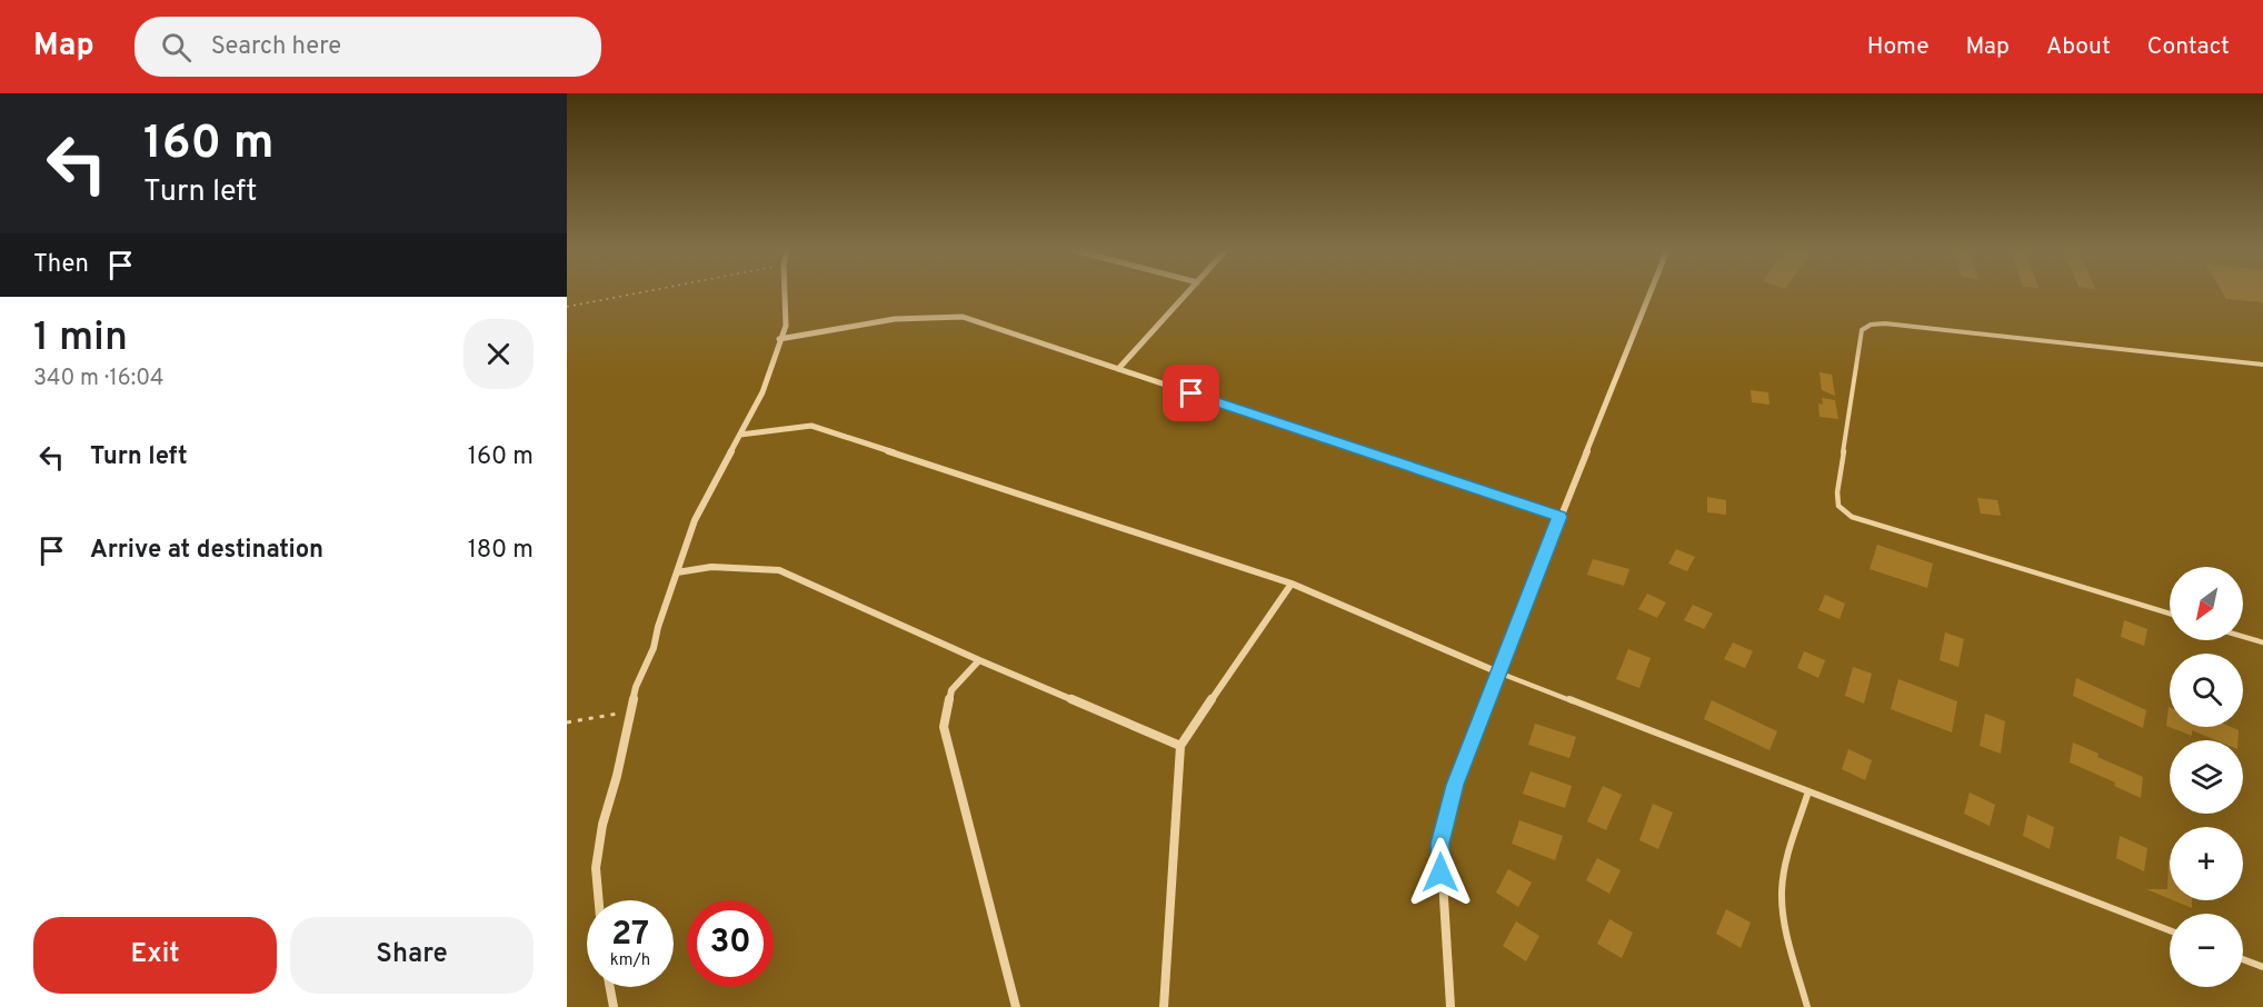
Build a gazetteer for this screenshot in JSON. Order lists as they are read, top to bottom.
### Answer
{
  "north": "bottom left",
  "page": {
    "header": "Map",
    "search": "Search here",
    "nav": [
      "Home",
      "Map",
      "About",
      "Contact"
    ],
    "turn": ["160 m", "Turn left"],
    "then": "Then",
    "heading": ["1 min", "340 m · 16:04"],
    "list": [
      {
        "name": "Turn left",
        "value": "160 m"
      },
      {
        "name": "Arrive at destination",
        "value": "180 m"
      }
    ],
    "map_buttons": ["+", "−"],
    "speed": "27 km/h",
    "limit": "30",
    "buttons": ["Exit", "Share"]
  }
}
